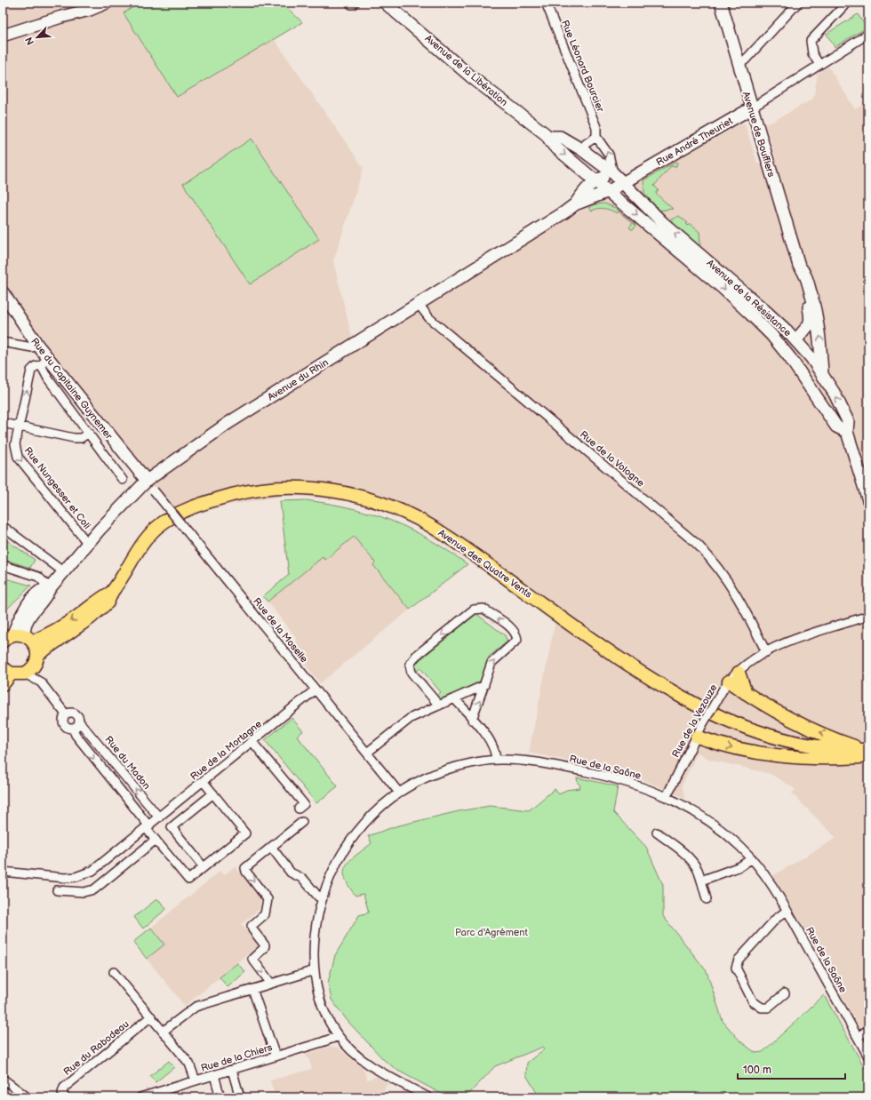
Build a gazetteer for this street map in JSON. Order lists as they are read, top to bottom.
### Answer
{
  "streets": {
    "main road": [
      "Avenue de la Libération",
      "Avenue de Boufflers",
      "Rue André Theuriet",
      "Avenue de la Résistance",
      "Avenue du Rhin",
      "Rue du Capitaine Guynemer",
      "Avenue des Quatre Vents"
    ],
    "street": [
      "Rue Léonard Bourcier",
      "Rue de la Vologne",
      "Rue Nungesser et Coli",
      "Rue de la Moselle",
      "Rue de la Vezouze",
      "Rue de la Mortagne",
      "Rue du Madon",
      "Rue de la Saône",
      "Rue du Rabodeau",
      "Rue de la Chiers"
    ]
  },
  "crossings": [
    ["Avenue de la Libération", "Rue André Theuriet"],
    ["Avenue de la Libération", "Avenue de la Résistance"],
    ["Avenue de la Libération", "Avenue du Rhin"],
    ["Avenue de Boufflers", "Rue André Theuriet"],
    ["Avenue de Boufflers", "Avenue de la Résistance"],
    ["Rue André Theuriet", "Avenue de la Résistance"],
    ["Avenue de la Résistance", "Avenue du Rhin"],
    ["Avenue du Rhin", "Rue du Capitaine Guynemer"],
    ["Avenue du Rhin", "Rue de la Vologne"],
    ["Avenue du Rhin", "Rue Nungesser et Coli"],
    ["Avenue du Rhin", "Avenue des Quatre Vents"],
    ["Avenue du Rhin", "Rue de la Moselle"],
    ["Rue du Capitaine Guynemer", "Rue Nungesser et Coli"],
    ["Rue du Capitaine Guynemer", "Rue de la Moselle"],
    ["Rue de la Vologne", "Rue de la Vezouze"],
    ["Rue de la Moselle", "Rue de la Mortagne"],
    ["Rue de la Moselle", "Rue de la Saône"],
    ["Rue de la Vezouze", "Rue de la Saône"],
    ["Rue de la Mortagne", "Rue du Madon"],
    ["Rue de la Saône", "Rue de la Chiers"]
  ],
  "parks": ["Parc d'Agrément"],
  "scale_bar": "100 m",
  "north": "bottom left"
}
